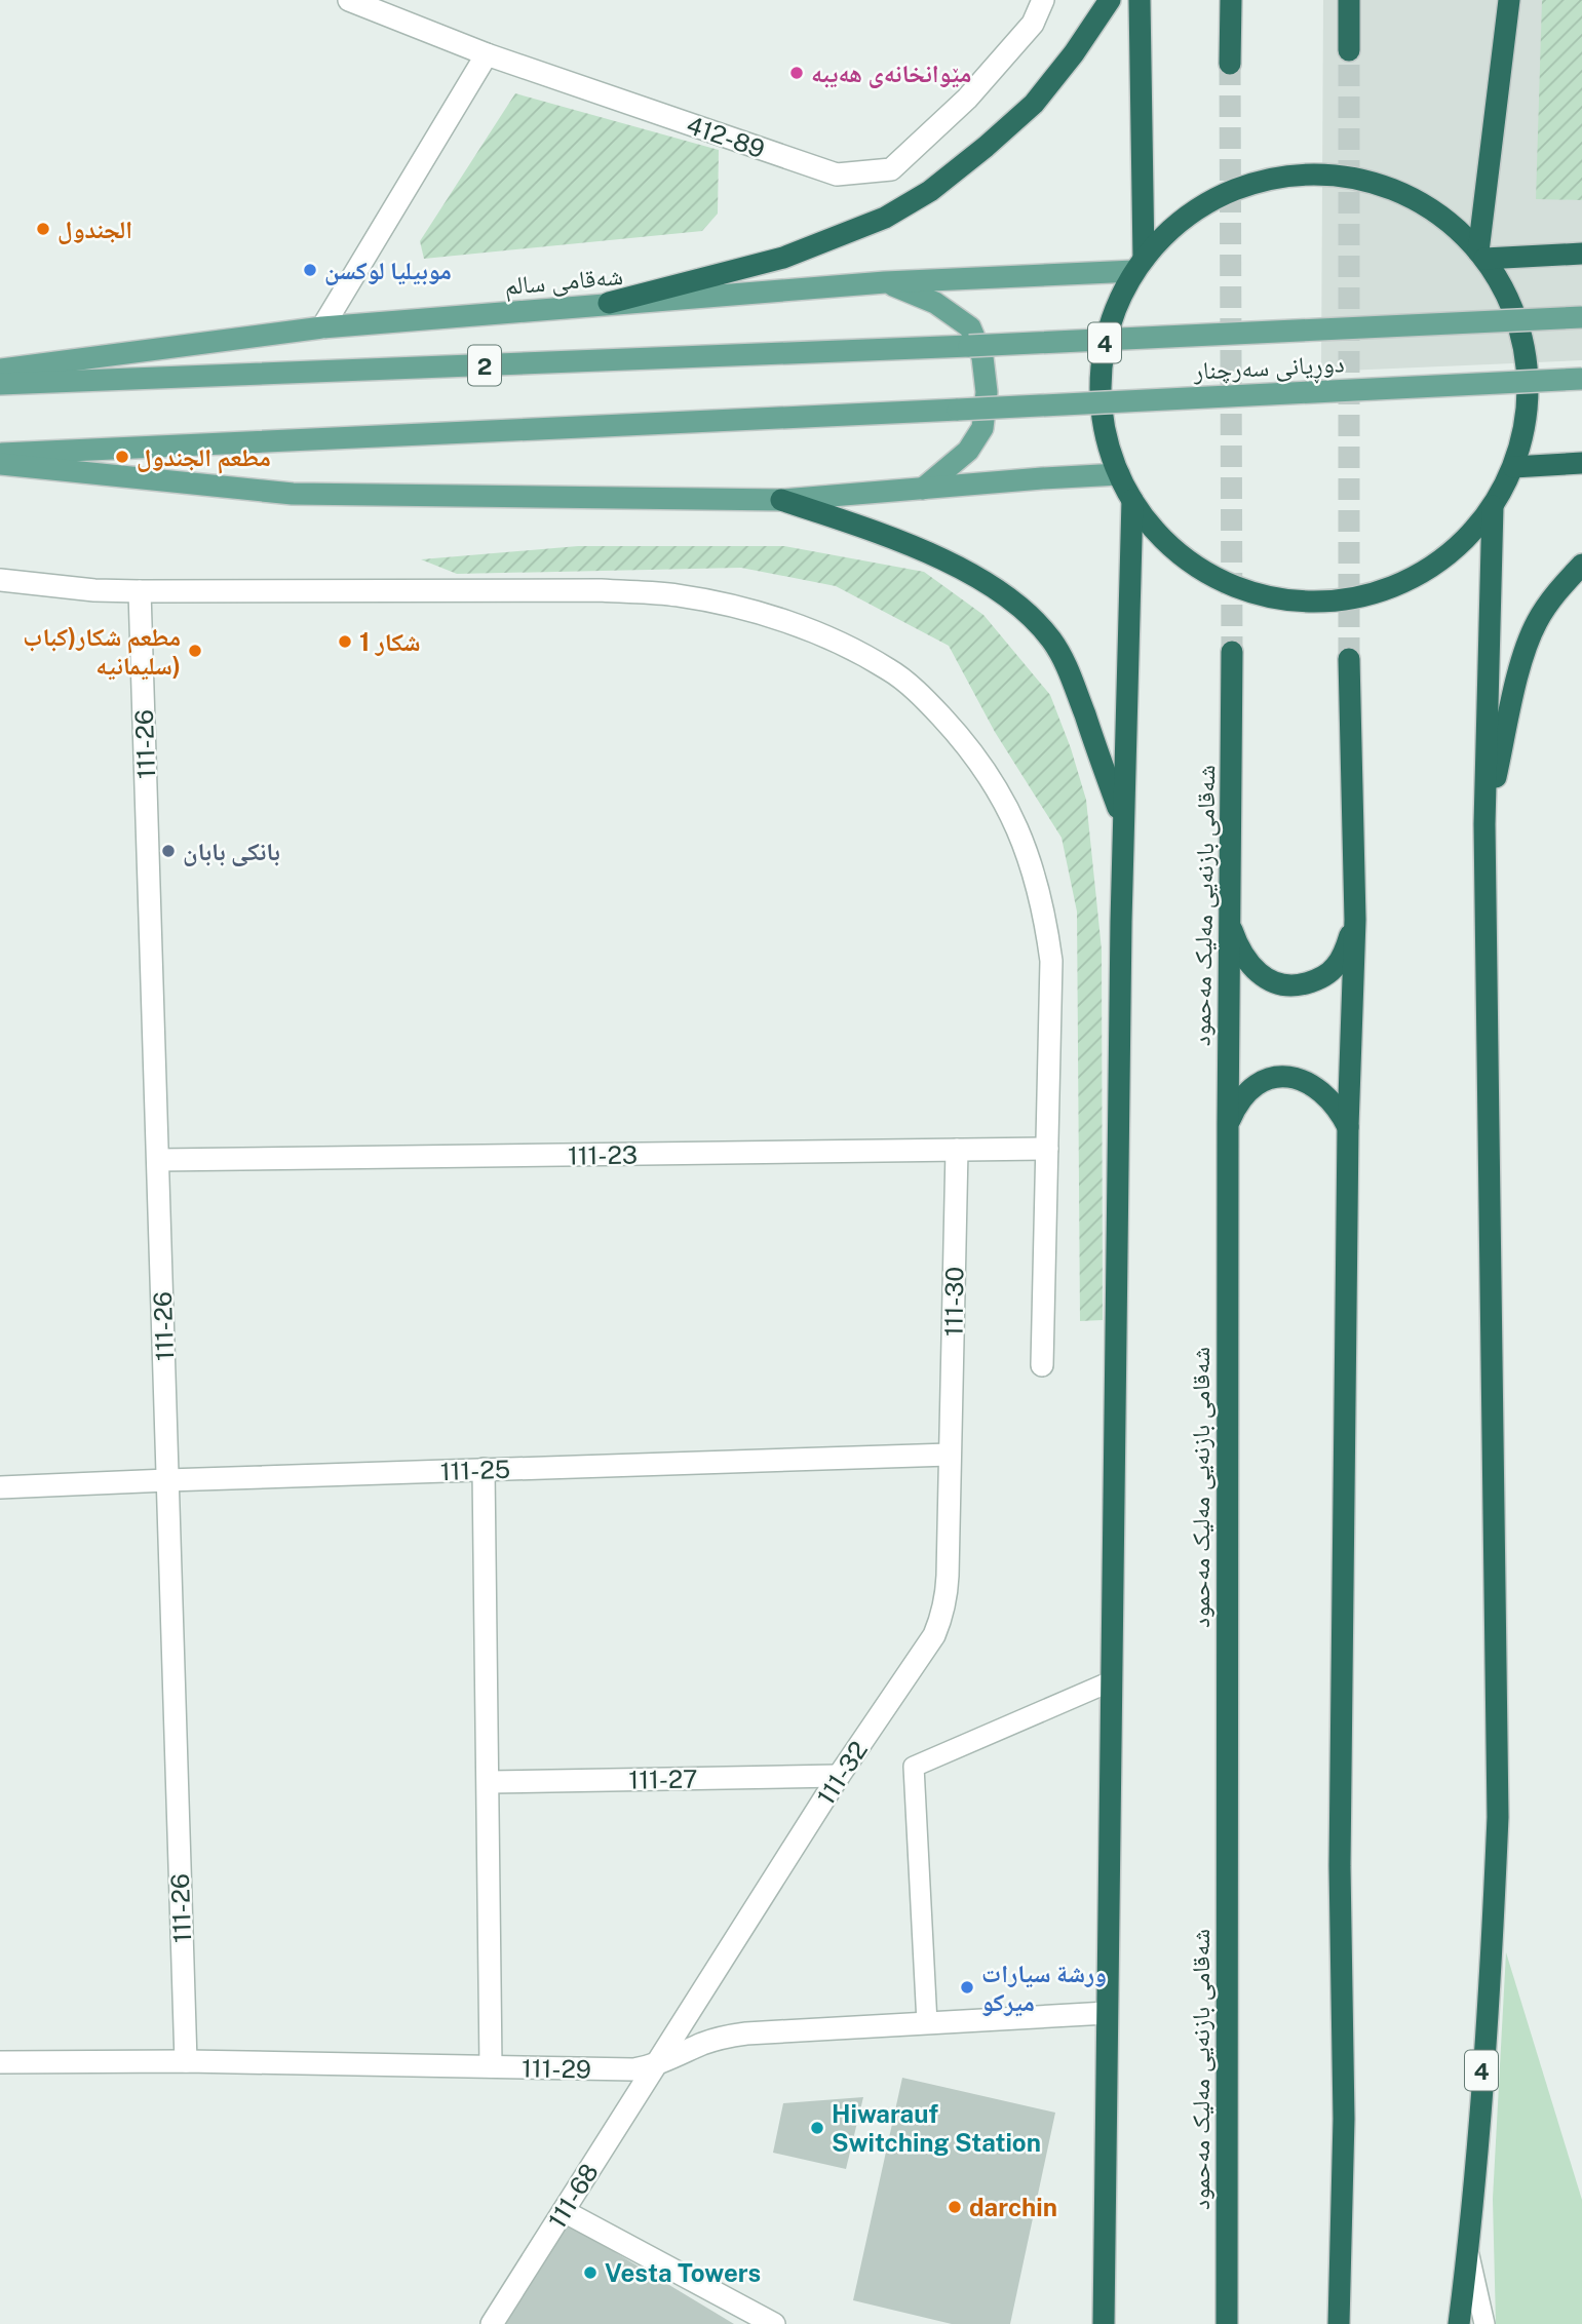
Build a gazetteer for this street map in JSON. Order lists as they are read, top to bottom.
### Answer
{
  "streets": {
    "highway": ["4", "شەقامی بازنەیی مەلیک مەحمود"],
    "main road": ["شەقامی سالم", "2", "دوڕیانی سەرچنار"],
    "street": [
      "412-89",
      "111-26",
      "111-23",
      "111-30",
      "111-25",
      "111-32",
      "111-27",
      "111-29",
      "111-68"
    ]
  },
  "crossings": [
    ["شەقامی سالم", "4"],
    ["111-26", "111-23"],
    ["111-26", "111-25"],
    ["111-26", "111-29"],
    ["111-23", "111-30"],
    ["111-30", "111-25"],
    ["111-30", "111-32"],
    ["111-25", "111-32"],
    ["111-32", "111-27"],
    ["111-32", "111-29"],
    ["111-32", "111-68"],
    ["111-29", "111-68"]
  ],
  "places": [
    "مێوانخانەی هەیبە",
    "الجندول",
    "موبیلیا لوکسن",
    "مطعم الجندول",
    "شكار 1",
    "مطعم شكار(كباب سليمانيه)",
    "بانکی بابان",
    "ورشة سیارات میرکو",
    "Hiwarauf Switching Station",
    "darchin",
    "Vesta Towers"
  ]
}
